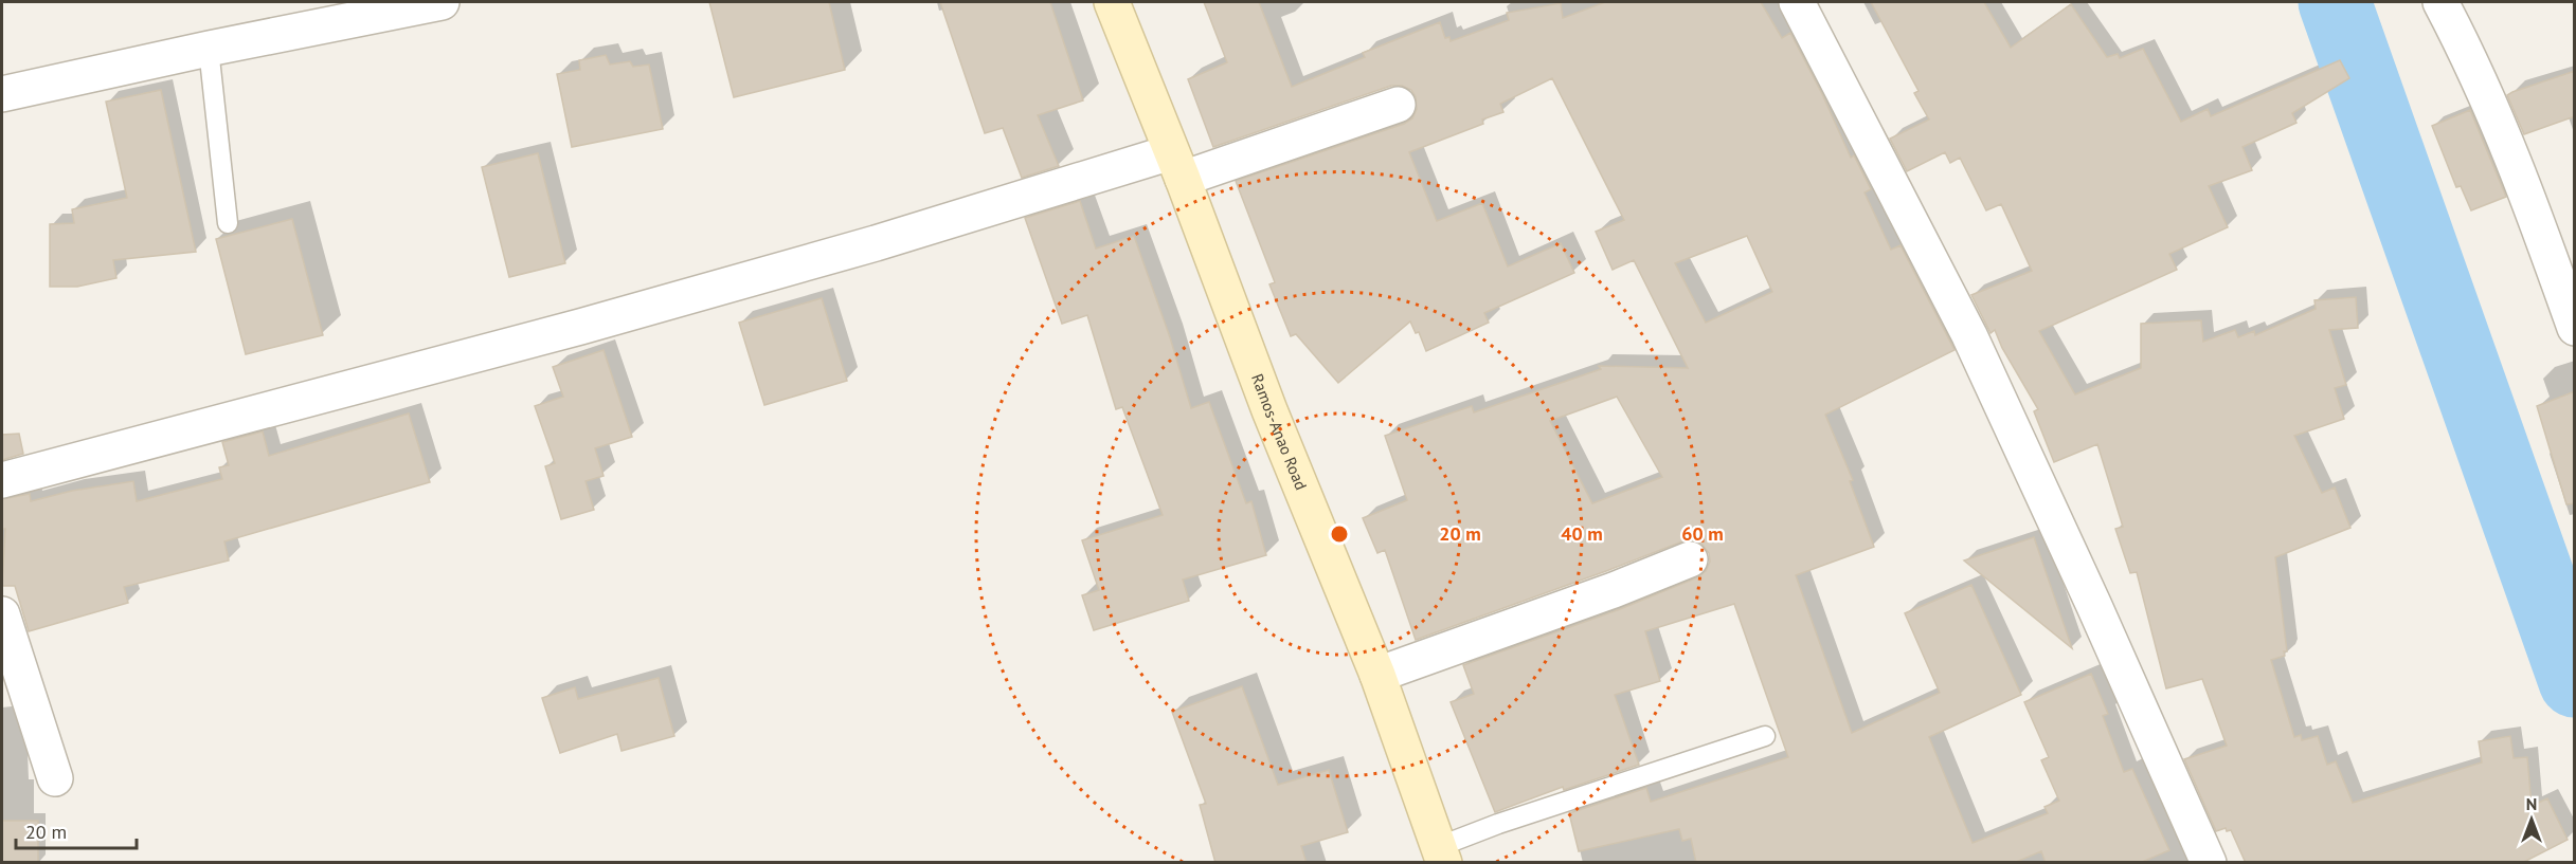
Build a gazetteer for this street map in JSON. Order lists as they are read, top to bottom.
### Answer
{
  "streets": {
    "main road": ["Ramos-Anao Road"]
  },
  "scale_bar": "20 m",
  "north": "top",
  "rings": ["20 m", "40 m", "60 m"]
}
